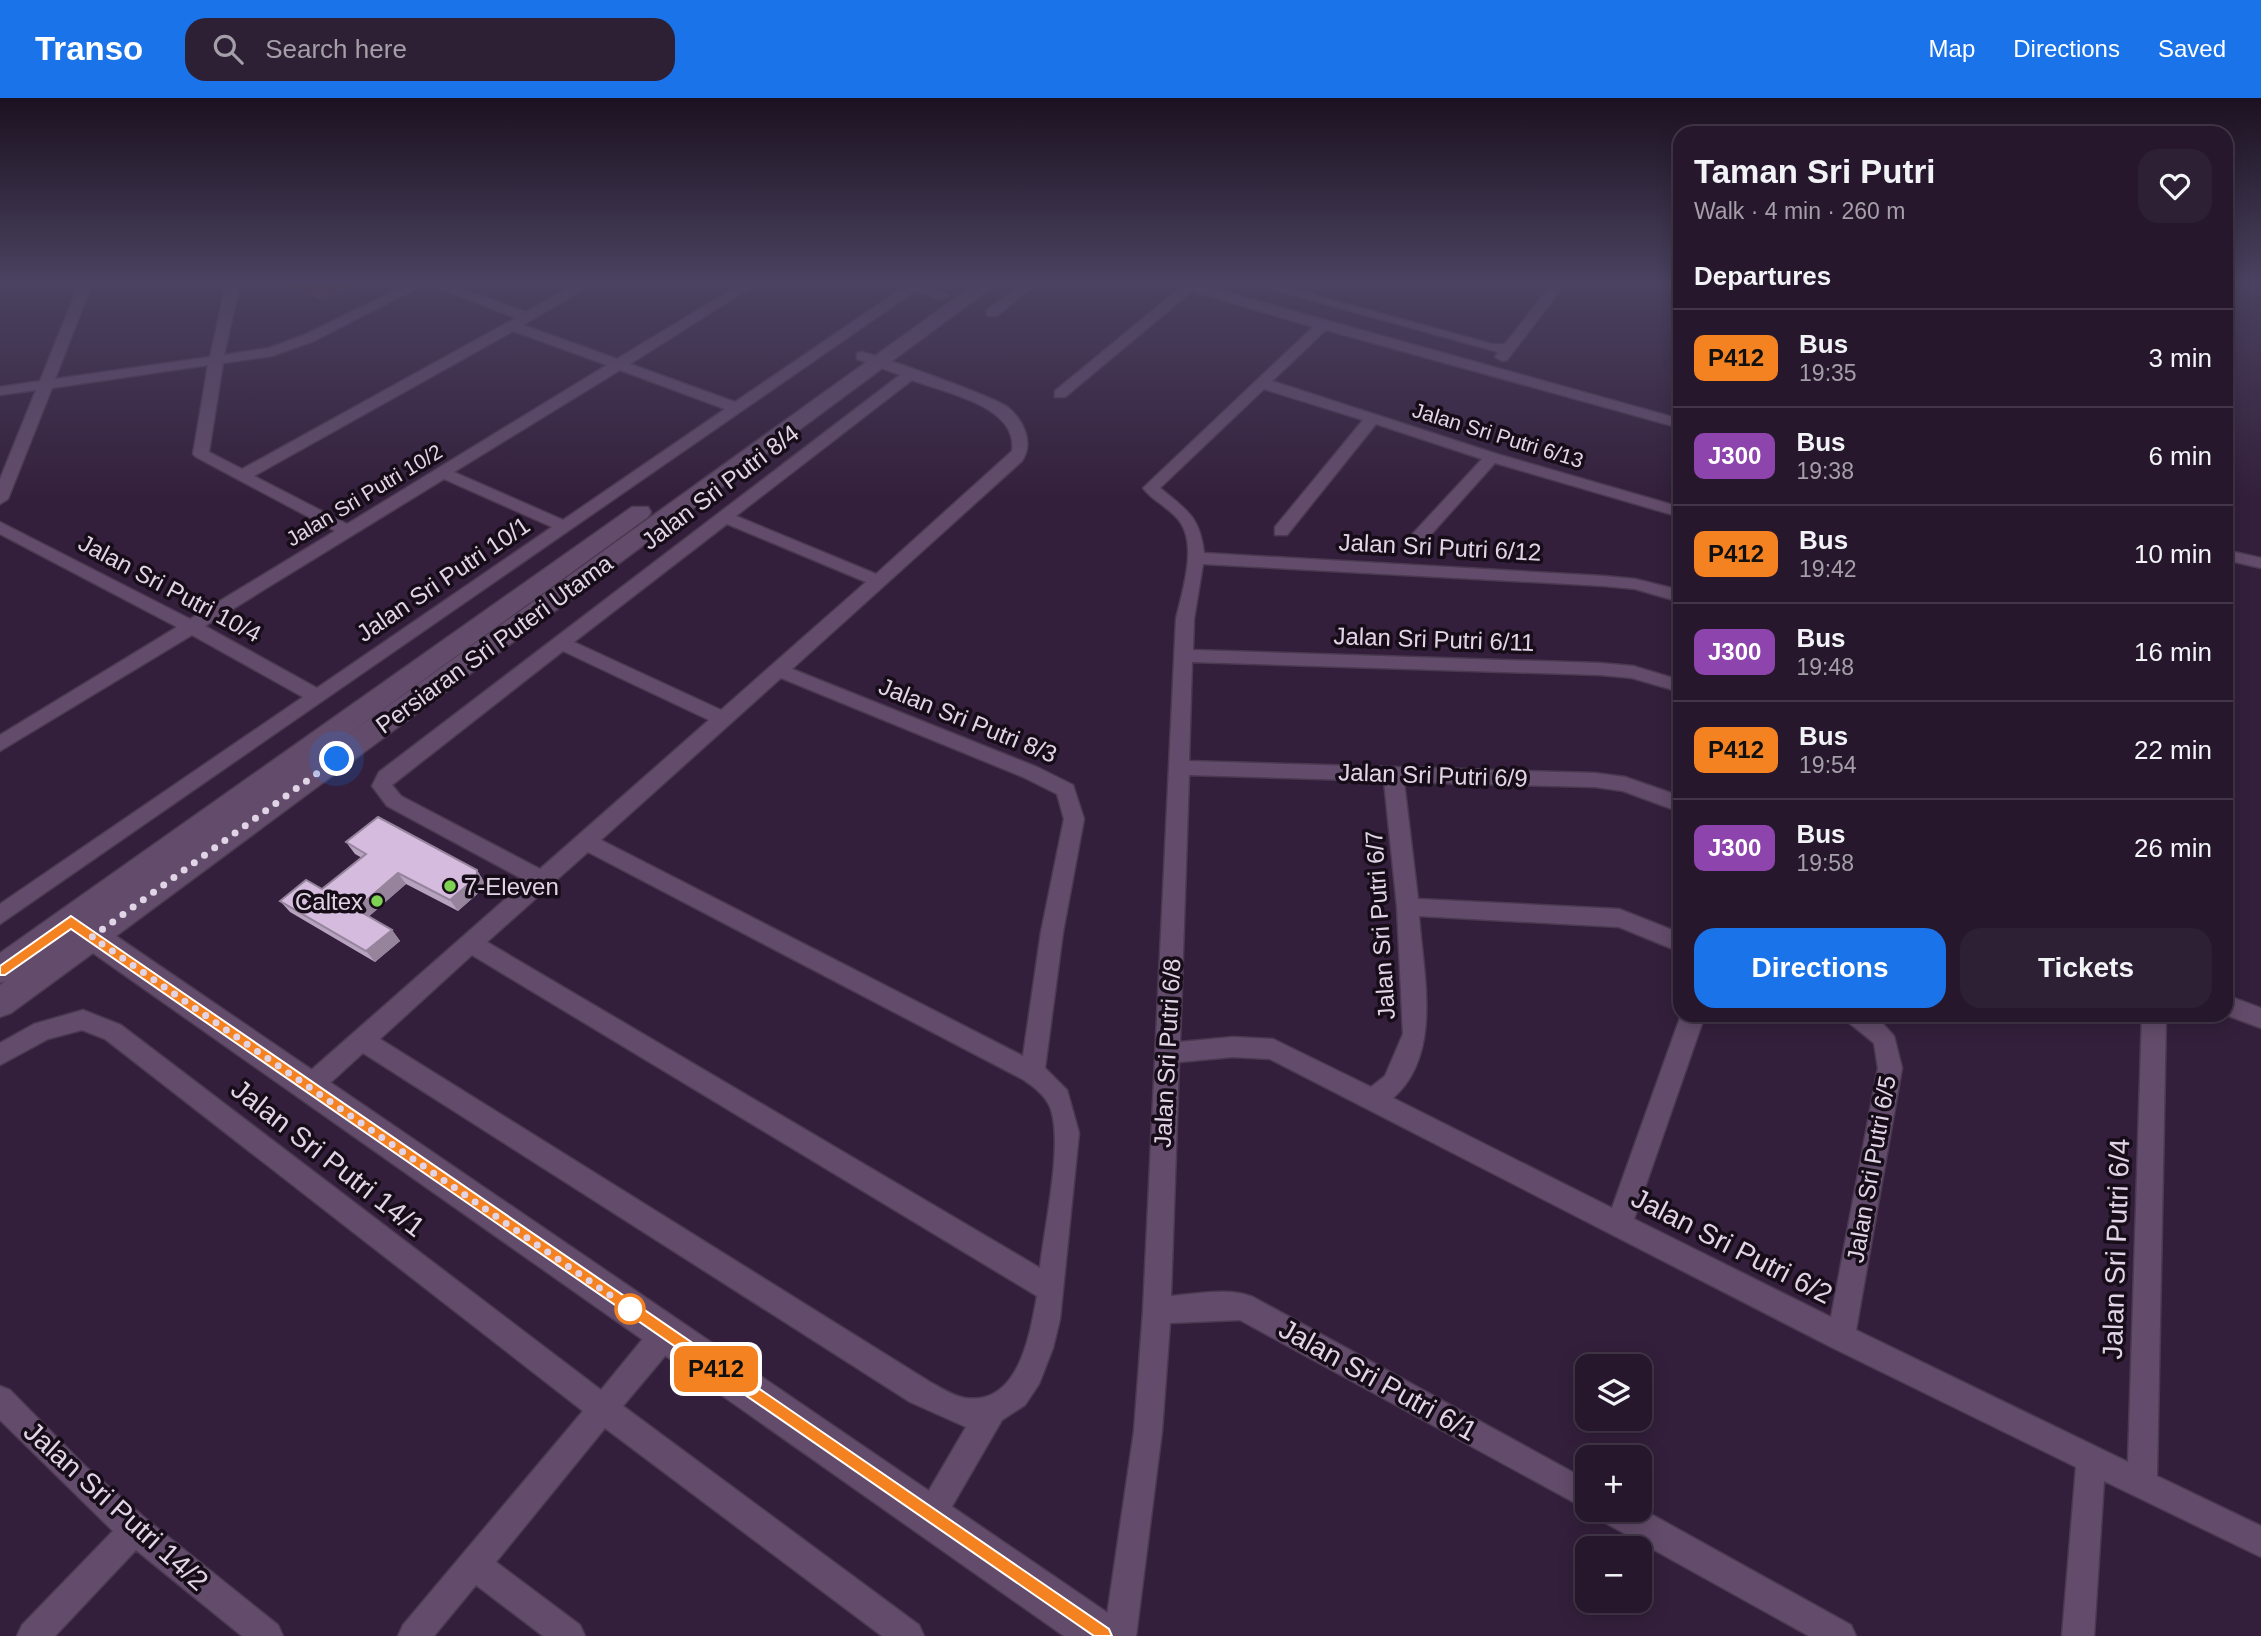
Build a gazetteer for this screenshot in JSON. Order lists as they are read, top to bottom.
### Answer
{
  "streets": {
    "street": [
      "Jalan Sri Putri 6/13",
      "Jalan Sri Putri 8/4",
      "Jalan Sri Putri 10/2",
      "Jalan Sri Putri 6/12",
      "Jalan Sri Putri 10/1",
      "Jalan Sri Putri 10/4",
      "Jalan Sri Putri 6/11",
      "Persiaran Sri Puteri Utama",
      "Jalan Sri Putri 8/3",
      "Jalan Sri Putri 6/9",
      "Jalan Sri Putri 6/7",
      "Jalan Sri Putri 6/8",
      "Jalan Sri Putri 14/1",
      "Jalan Sri Putri 6/5",
      "Jalan Sri Putri 6/2",
      "Jalan Sri Putri 6/4",
      "Jalan Sri Putri 6/1",
      "Jalan Sri Putri 14/2"
    ]
  },
  "crossings": [
    ["Jalan Sri Putri 6/13", "Jalan Sri Putri 6/8"],
    ["Jalan Sri Putri 10/2", "Jalan Sri Putri 10/4"],
    ["Jalan Sri Putri 6/12", "Jalan Sri Putri 6/8"],
    ["Jalan Sri Putri 10/1", "Jalan Sri Putri 10/4"],
    ["Jalan Sri Putri 6/11", "Jalan Sri Putri 6/8"],
    ["Jalan Sri Putri 6/9", "Jalan Sri Putri 6/7"],
    ["Jalan Sri Putri 6/9", "Jalan Sri Putri 6/8"],
    ["Jalan Sri Putri 6/7", "Jalan Sri Putri 6/2"],
    ["Jalan Sri Putri 6/8", "Jalan Sri Putri 6/2"],
    ["Jalan Sri Putri 6/8", "Jalan Sri Putri 6/1"],
    ["Jalan Sri Putri 6/5", "Jalan Sri Putri 6/2"],
    ["Jalan Sri Putri 6/2", "Jalan Sri Putri 6/4"]
  ],
  "places": ["7-Eleven", "Caltex"],
  "lines": ["bus line P412"],
  "page": {
    "header": "Transo",
    "search": "Search here",
    "nav": ["Map", "Directions", "Saved"],
    "on_map": "P412",
    "heading": [
      ["Taman Sri Putri", "Walk · 4 min · 260 m"],
      "Departures"
    ],
    "list": [
      {
        "mark": "P412",
        "name": "Bus",
        "note": "19:35",
        "value": "3 min"
      },
      {
        "mark": "J300",
        "name": "Bus",
        "note": "19:38",
        "value": "6 min"
      },
      {
        "mark": "P412",
        "name": "Bus",
        "note": "19:42",
        "value": "10 min"
      },
      {
        "mark": "J300",
        "name": "Bus",
        "note": "19:48",
        "value": "16 min"
      },
      {
        "mark": "P412",
        "name": "Bus",
        "note": "19:54",
        "value": "22 min"
      },
      {
        "mark": "J300",
        "name": "Bus",
        "note": "19:58",
        "value": "26 min"
      }
    ],
    "buttons": ["Directions", "Tickets"],
    "map_buttons": ["+", "−"]
  }
}
